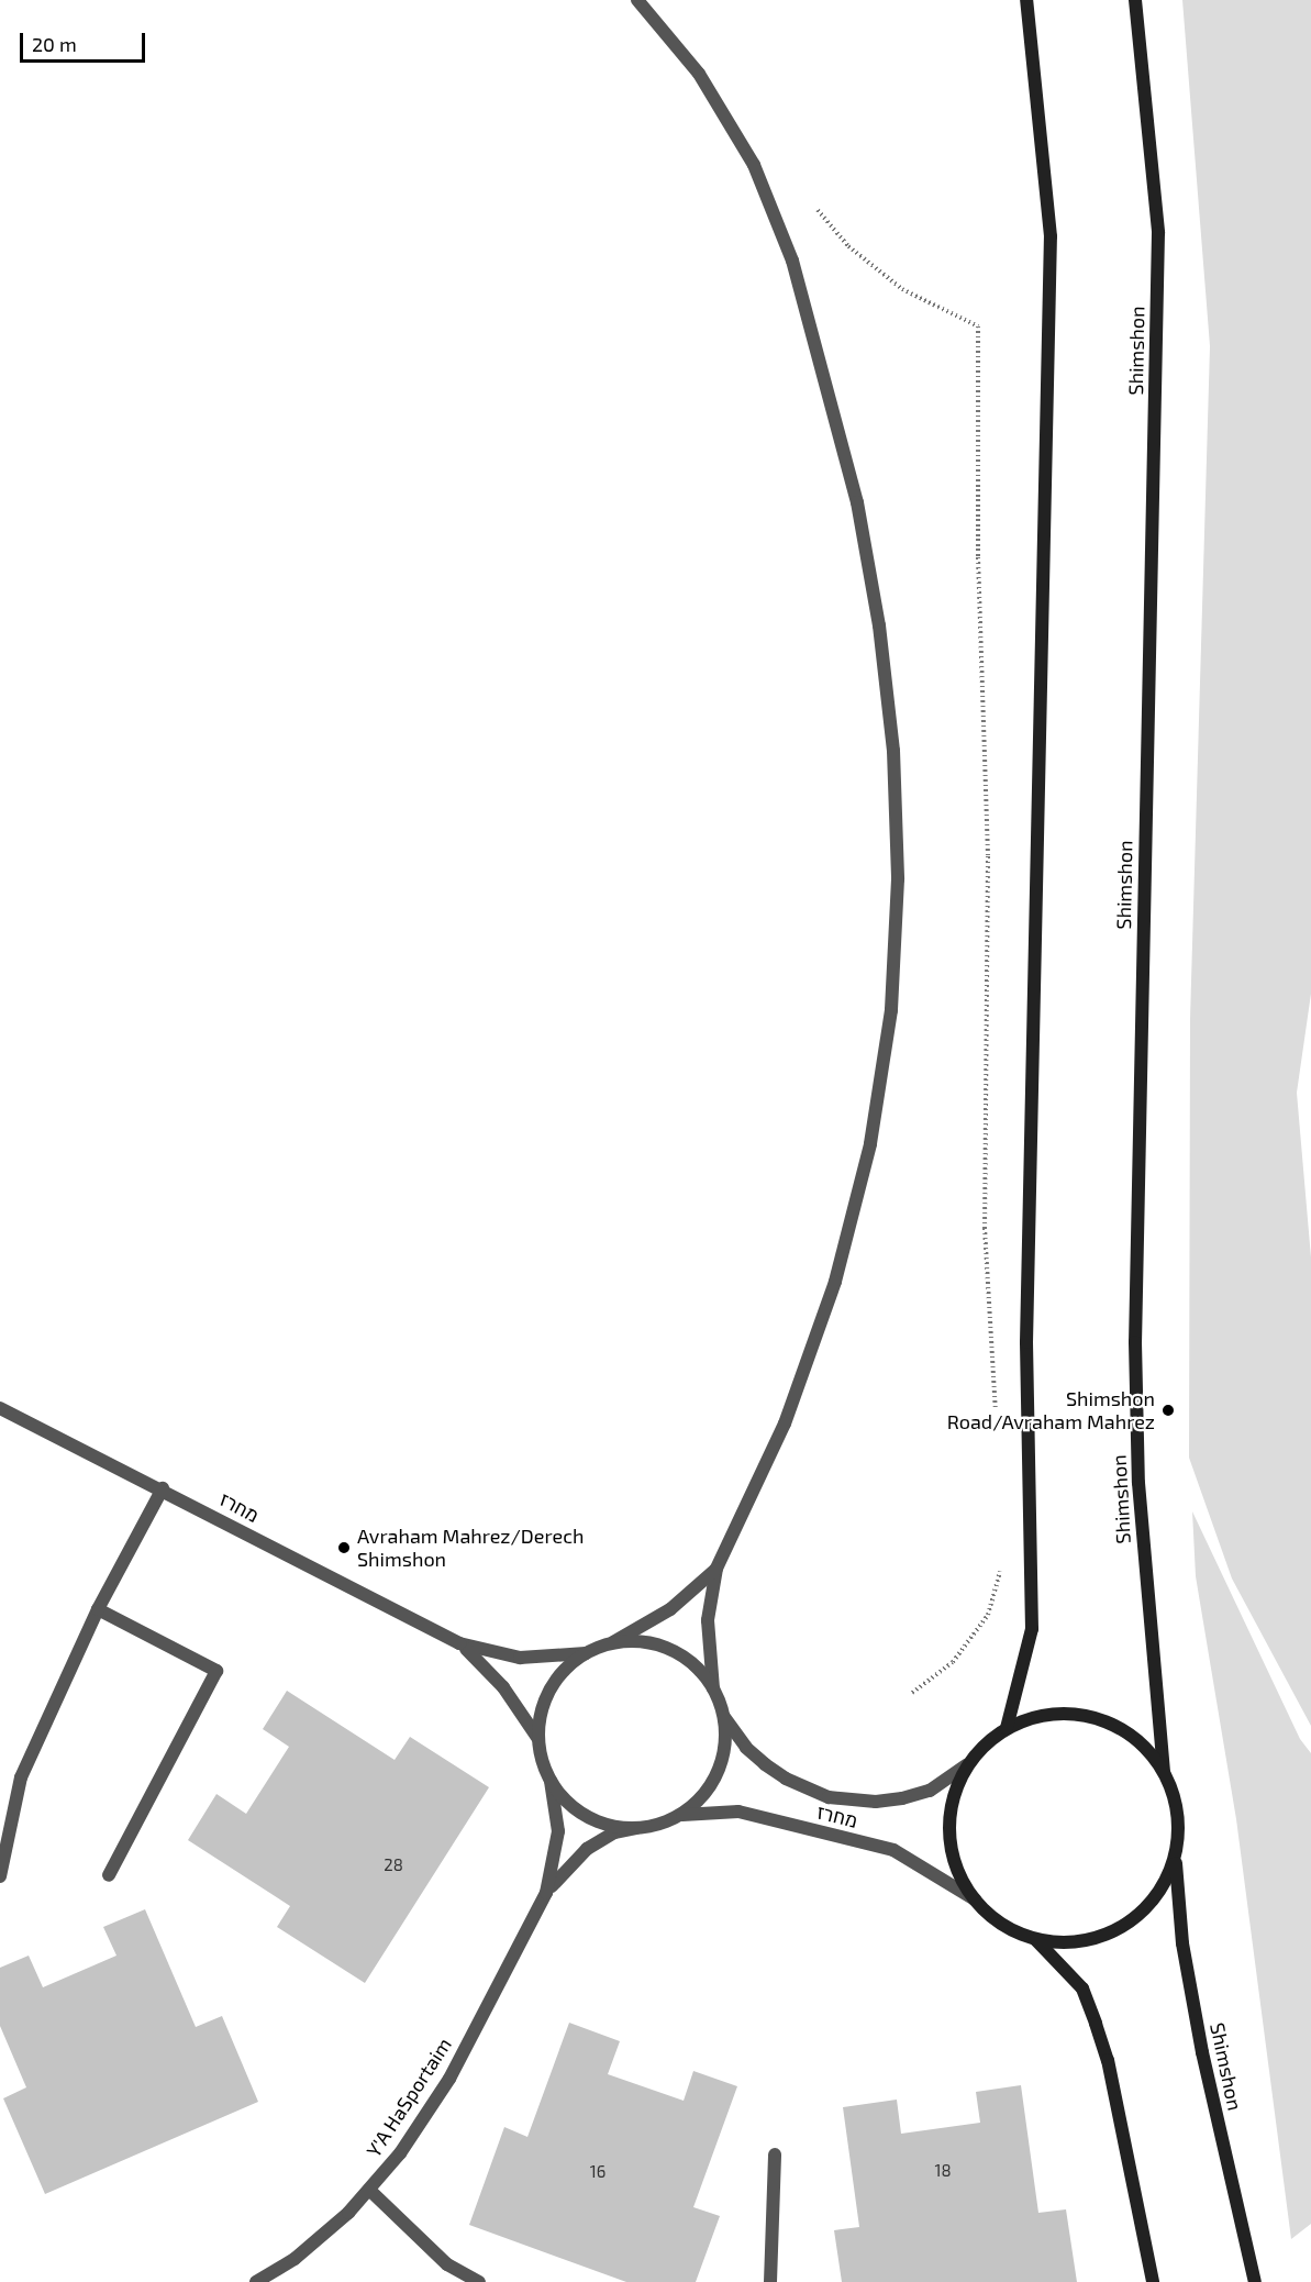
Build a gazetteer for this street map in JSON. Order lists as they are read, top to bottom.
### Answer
{
  "streets": {
    "main road": ["Shimshon"],
    "street": ["מחרז", "Y'A HaSportaim"]
  },
  "crossings": [
    ["Shimshon", "מחרז"]
  ],
  "places": ["Shimshon Road/Avraham Mahrez", "Avraham Mahrez/Derech Shimshon"],
  "house_numbers": ["28", "18", "16"],
  "scale_bar": "20 m"
}
